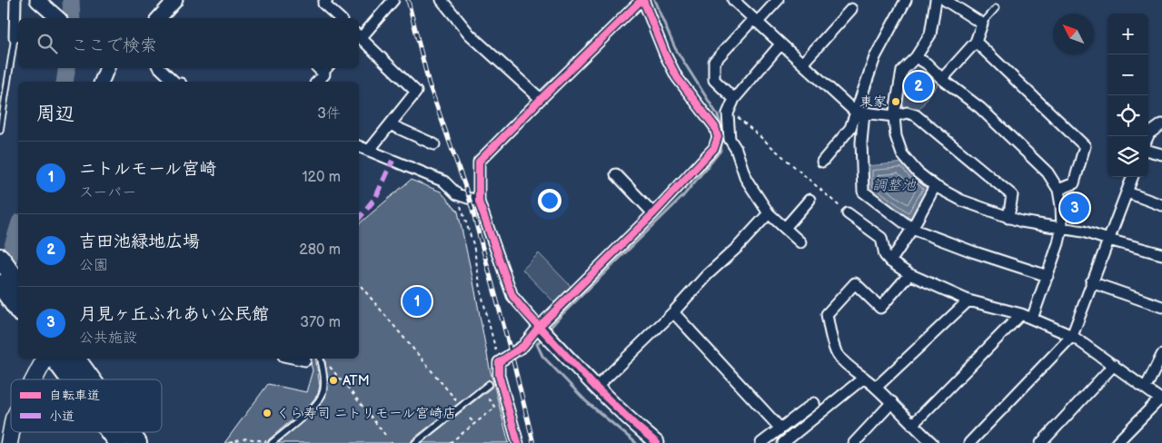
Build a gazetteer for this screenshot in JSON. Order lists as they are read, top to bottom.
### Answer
{
  "water": ["調整池"],
  "places": ["東家", "ATM", "くら寿司 ニトリモール宮崎店"],
  "legend": ["自転車道", "小道"],
  "north": "top left",
  "page": {
    "map_buttons": ["+", "−"],
    "search": "ここで検索",
    "pins": ["2", "3", "1"],
    "heading": ["周辺", "3件"],
    "list": [
      {
        "mark": "1",
        "name": "ニトルモール宮崎",
        "note": "スーパー",
        "value": "120 m"
      },
      {
        "mark": "2",
        "name": "吉田池緑地広場",
        "note": "公園",
        "value": "280 m"
      },
      {
        "mark": "3",
        "name": "月見ヶ丘ふれあい公民館",
        "note": "公共施設",
        "value": "370 m"
      }
    ]
  }
}
